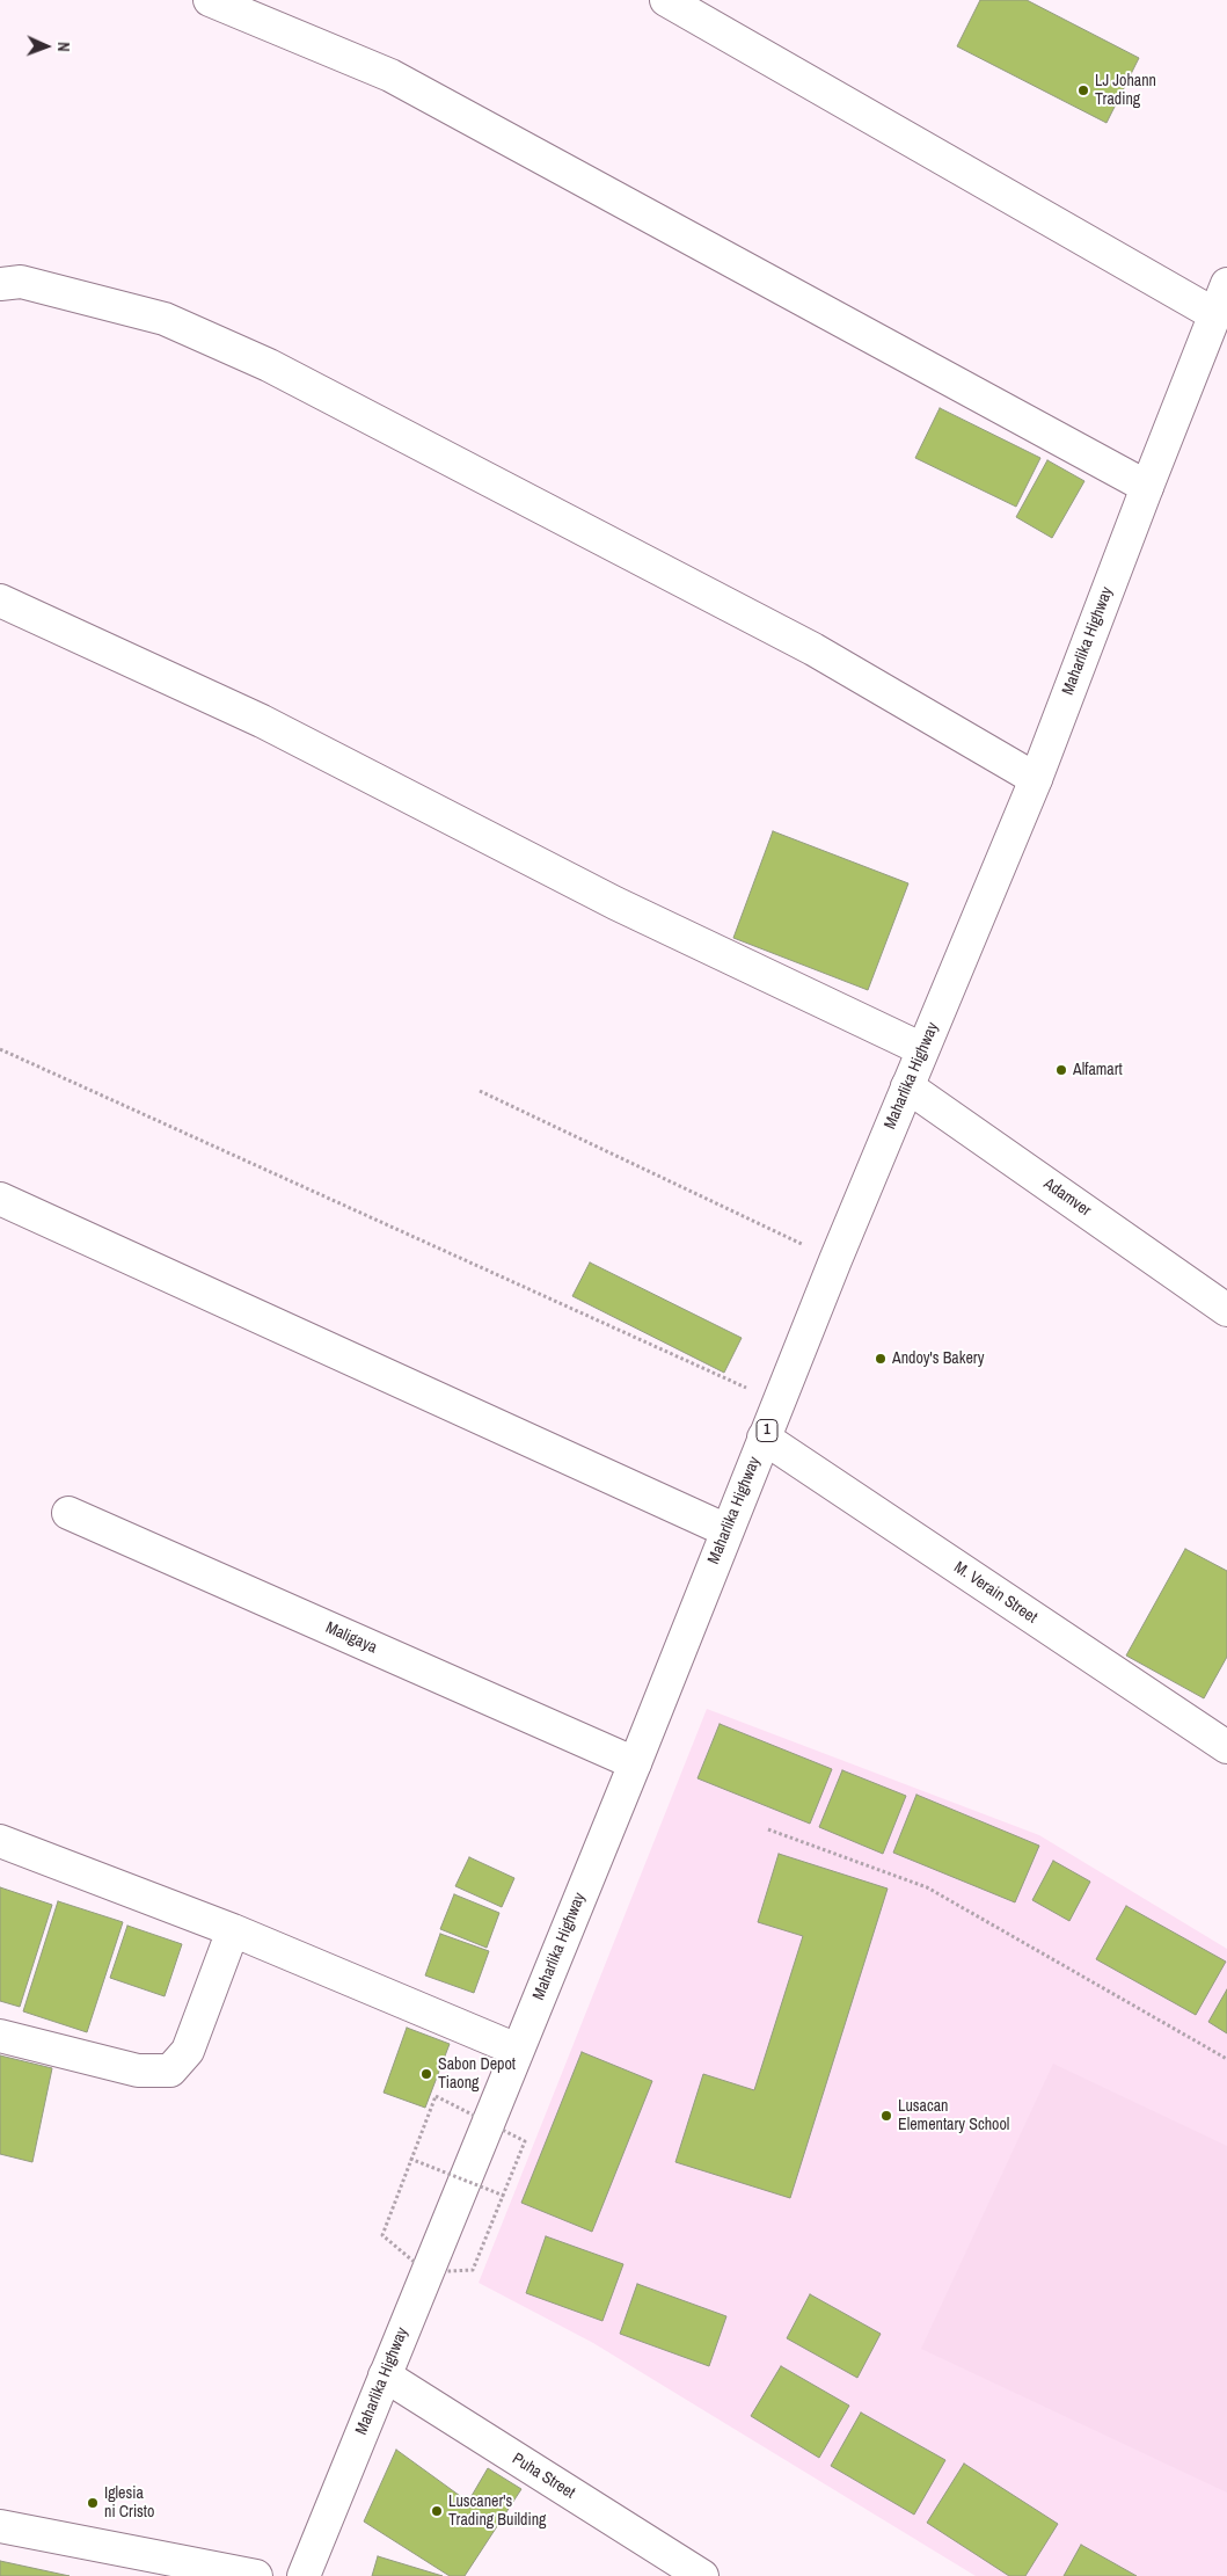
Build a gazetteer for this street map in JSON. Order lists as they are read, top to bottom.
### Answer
{
  "streets": {
    "main road": [
      "Maharlika Highway",
      "Adamver",
      "1",
      "M. Verain Street",
      "Maligaya",
      "Puha Street"
    ]
  },
  "crossings": [
    ["Maharlika Highway", "Adamver"],
    ["Maharlika Highway", "M. Verain Street"],
    ["Maharlika Highway", "Maligaya"],
    ["Maharlika Highway", "Puha Street"]
  ],
  "places": [
    "LJ Johann Trading",
    "Alfamart",
    "Andoy's Bakery",
    "Sabon Depot Tiaong",
    "Lusacan Elementary School",
    "Iglesia ni Cristo",
    "Luscaner's Trading Building"
  ],
  "north": "right"
}
